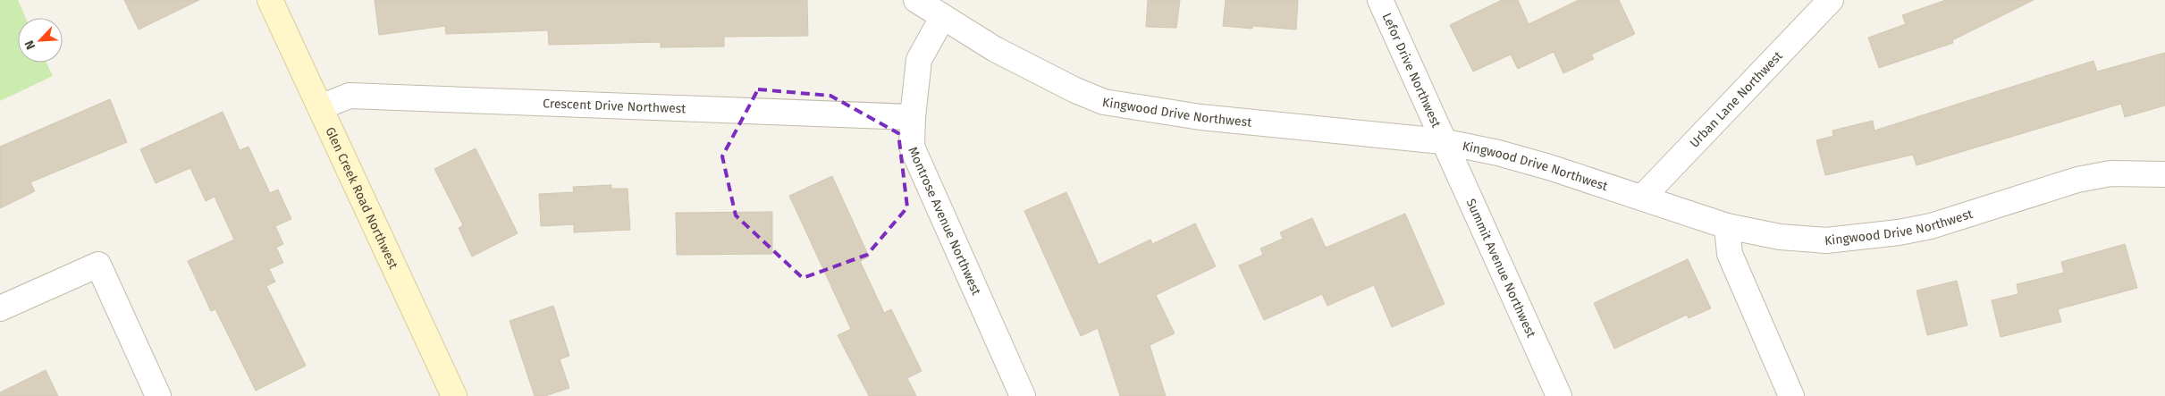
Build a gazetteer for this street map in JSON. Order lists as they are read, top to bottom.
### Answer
{
  "streets": {
    "main road": ["Glen Creek Road Northwest"],
    "street": [
      "Lefor Drive Northwest",
      "Urban Lane Northwest",
      "Crescent Drive Northwest",
      "Kingwood Drive Northwest",
      "Montrose Avenue Northwest",
      "Summit Avenue Northwest"
    ]
  },
  "crossings": [
    ["Lefor Drive Northwest", "Kingwood Drive Northwest"],
    ["Lefor Drive Northwest", "Summit Avenue Northwest"],
    ["Urban Lane Northwest", "Kingwood Drive Northwest"],
    ["Crescent Drive Northwest", "Glen Creek Road Northwest"],
    ["Crescent Drive Northwest", "Montrose Avenue Northwest"],
    ["Kingwood Drive Northwest", "Montrose Avenue Northwest"],
    ["Kingwood Drive Northwest", "Summit Avenue Northwest"]
  ],
  "north": "bottom left"
}
